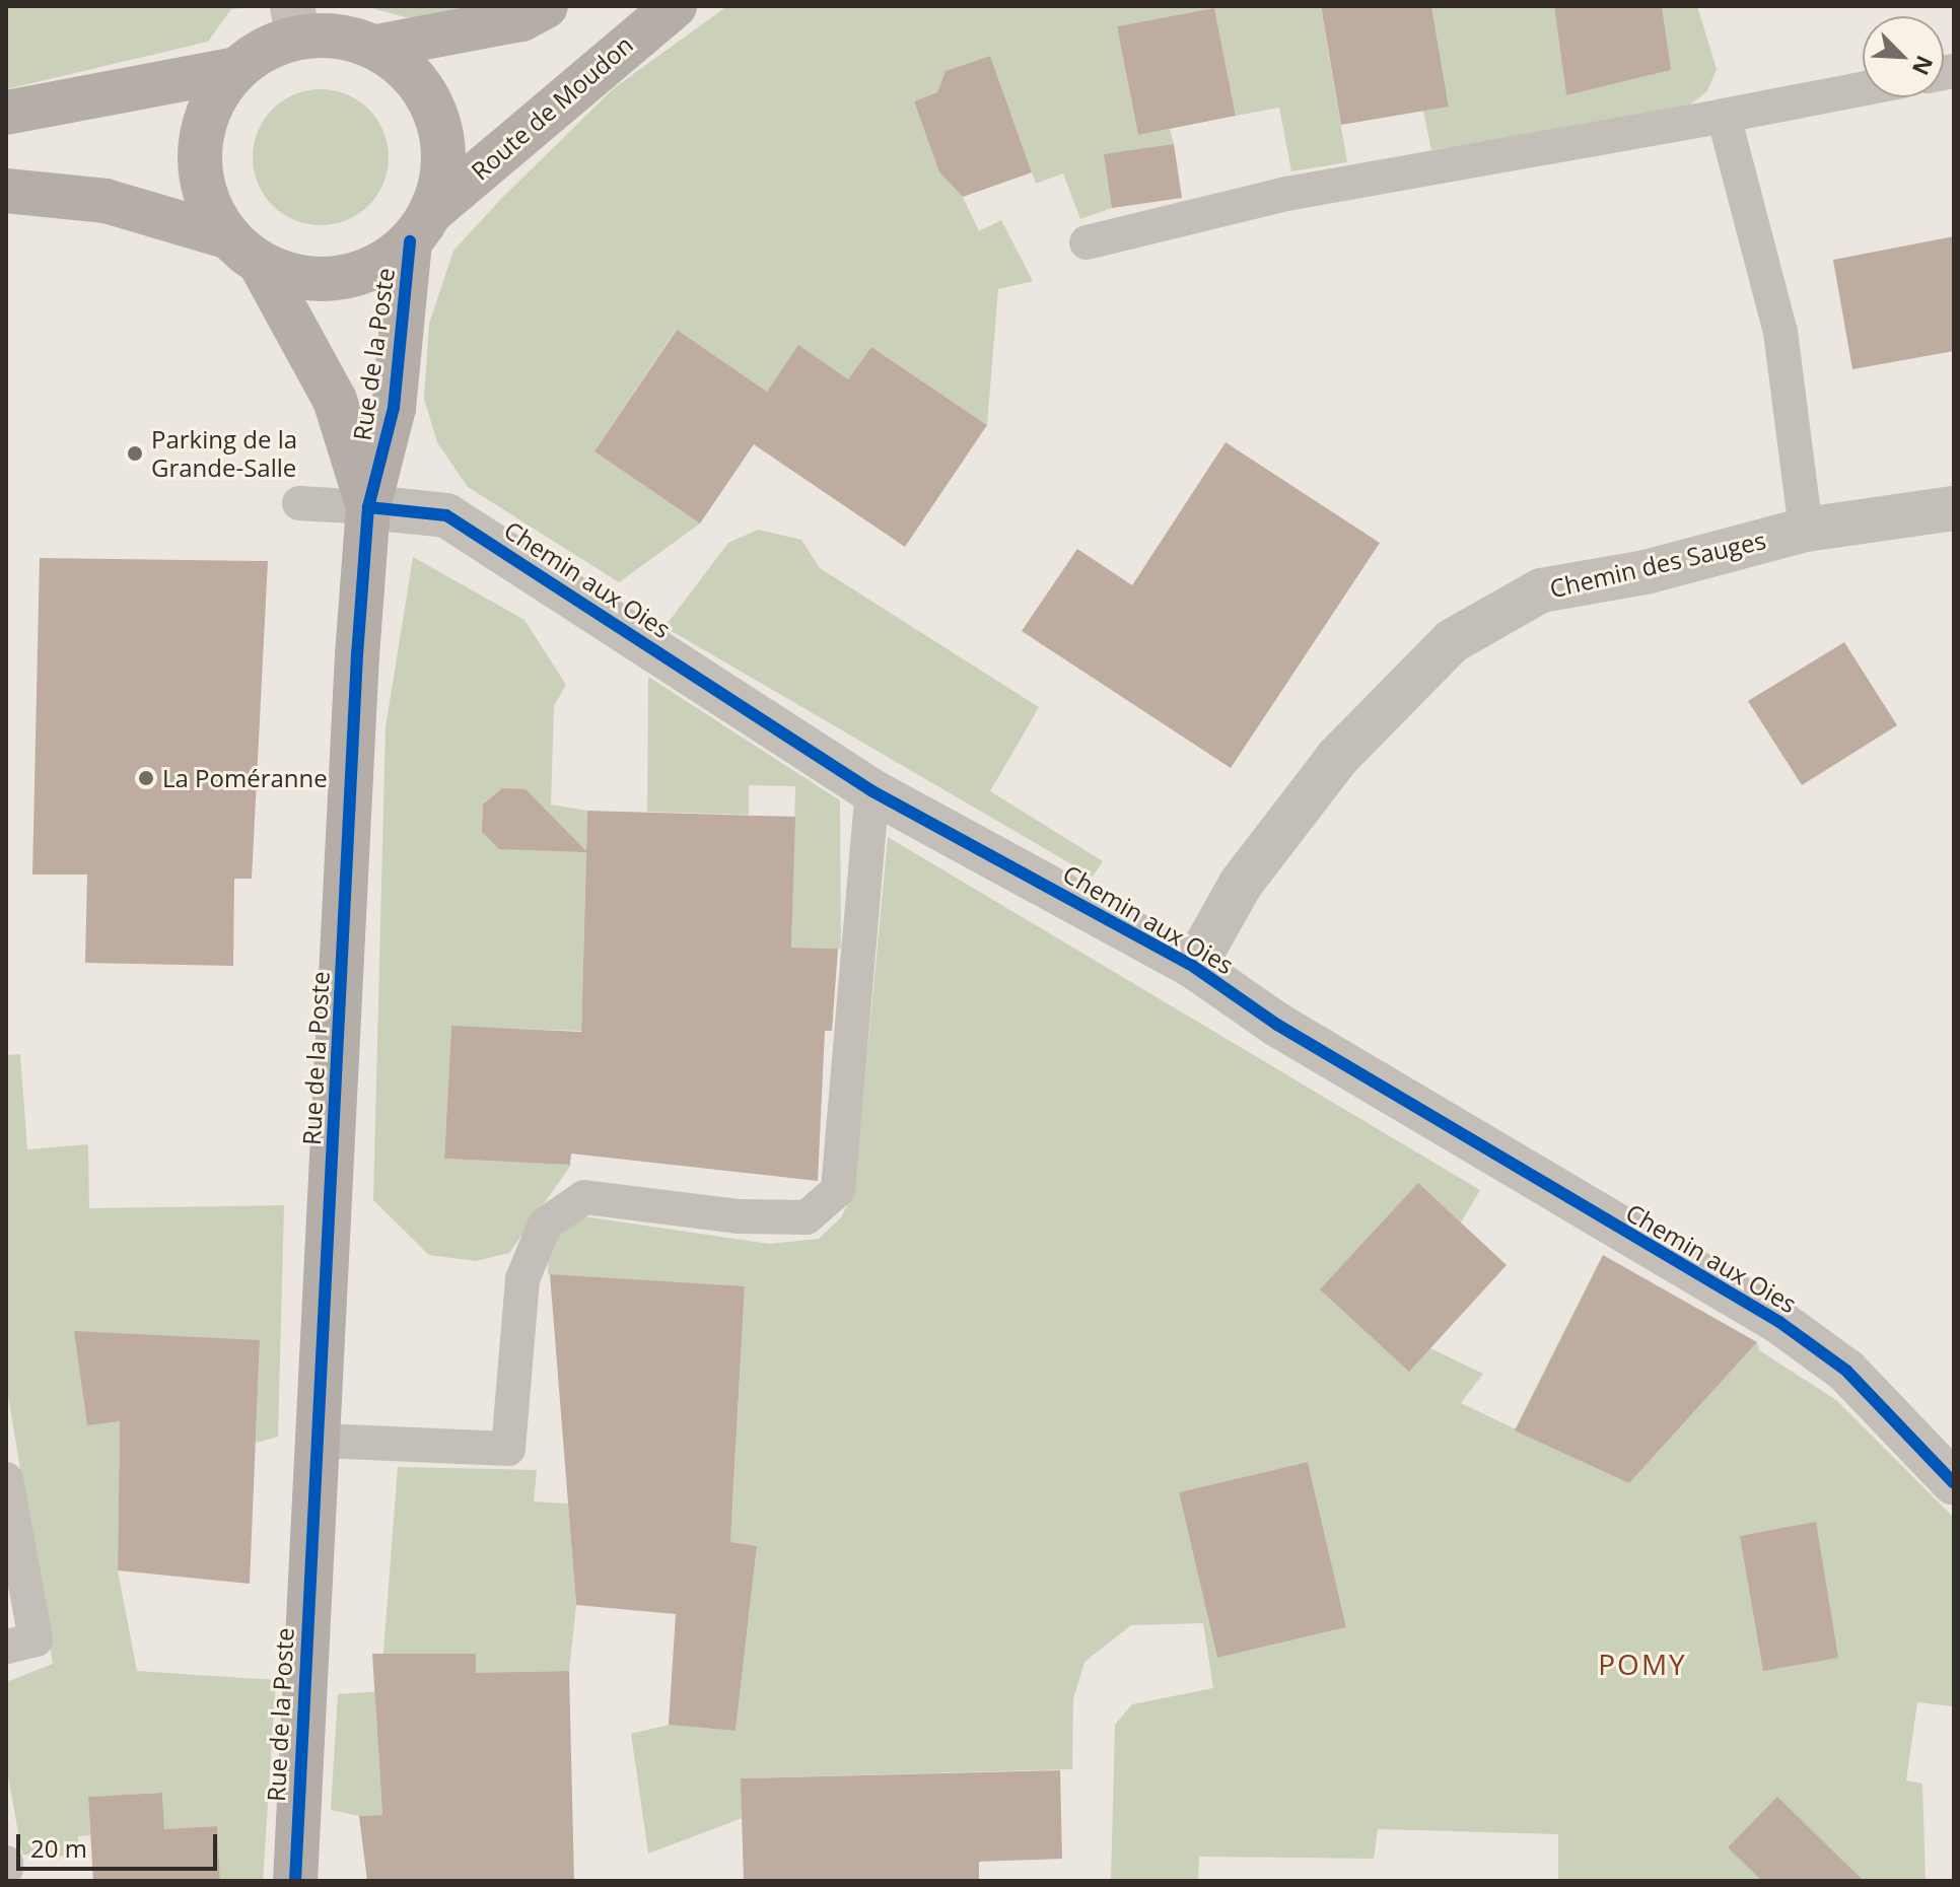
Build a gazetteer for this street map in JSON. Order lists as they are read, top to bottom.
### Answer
{
  "streets": {
    "street": [
      "Route de Moudon",
      "Rue de la Poste",
      "Chemin des Sauges",
      "Chemin aux Oies"
    ]
  },
  "crossings": [
    ["Route de Moudon", "Rue de la Poste"],
    ["Rue de la Poste", "Chemin aux Oies"],
    ["Chemin des Sauges", "Chemin aux Oies"]
  ],
  "districts": ["POMY"],
  "places": ["Parking de la Grande-Salle", "La Poméranne"],
  "scale_bar": "20 m",
  "north": "bottom right"
}
